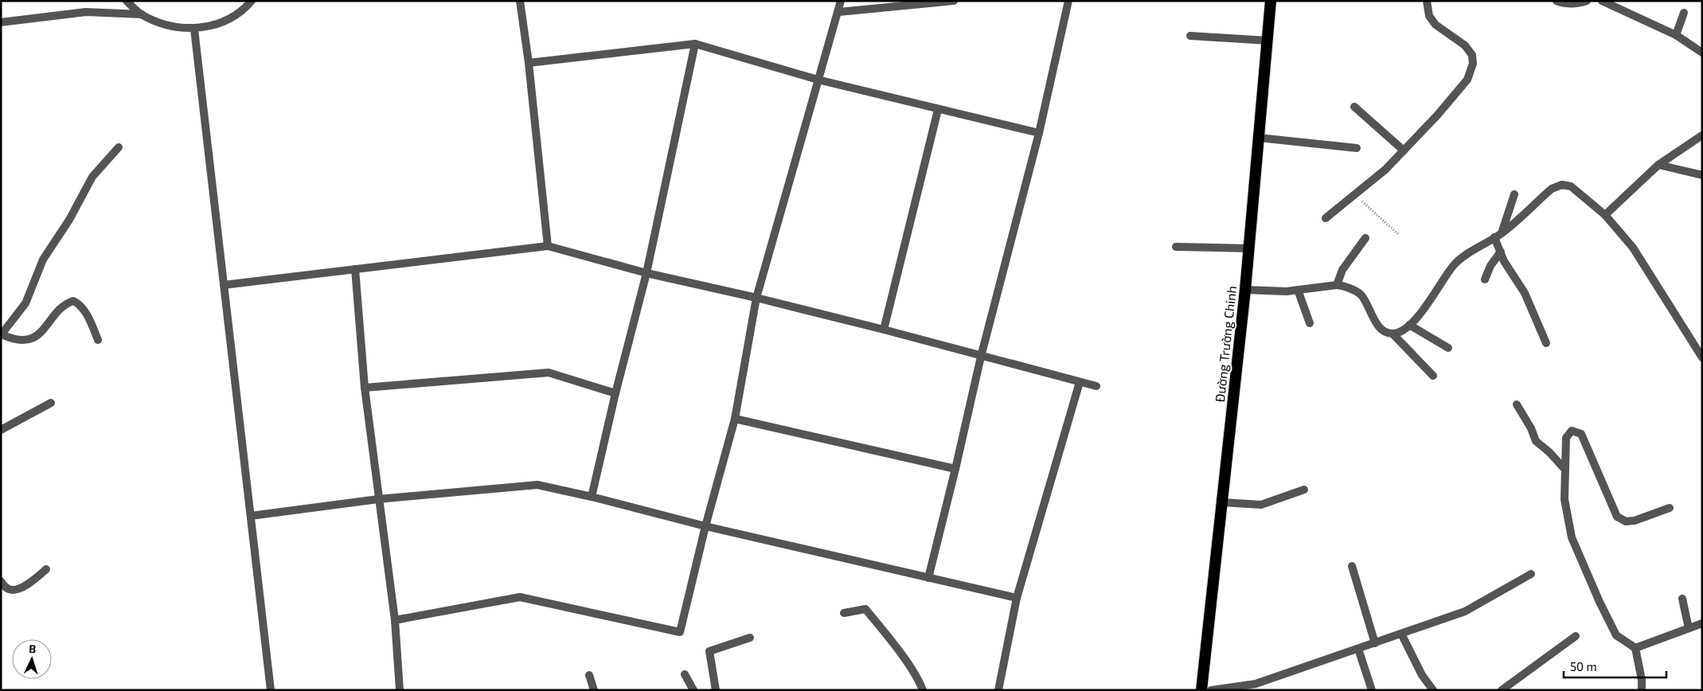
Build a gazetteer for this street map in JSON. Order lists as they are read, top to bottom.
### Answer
{
  "streets": {
    "highway": ["Đường Trường Chinh"]
  },
  "scale_bar": "50 m",
  "north": "top"
}
